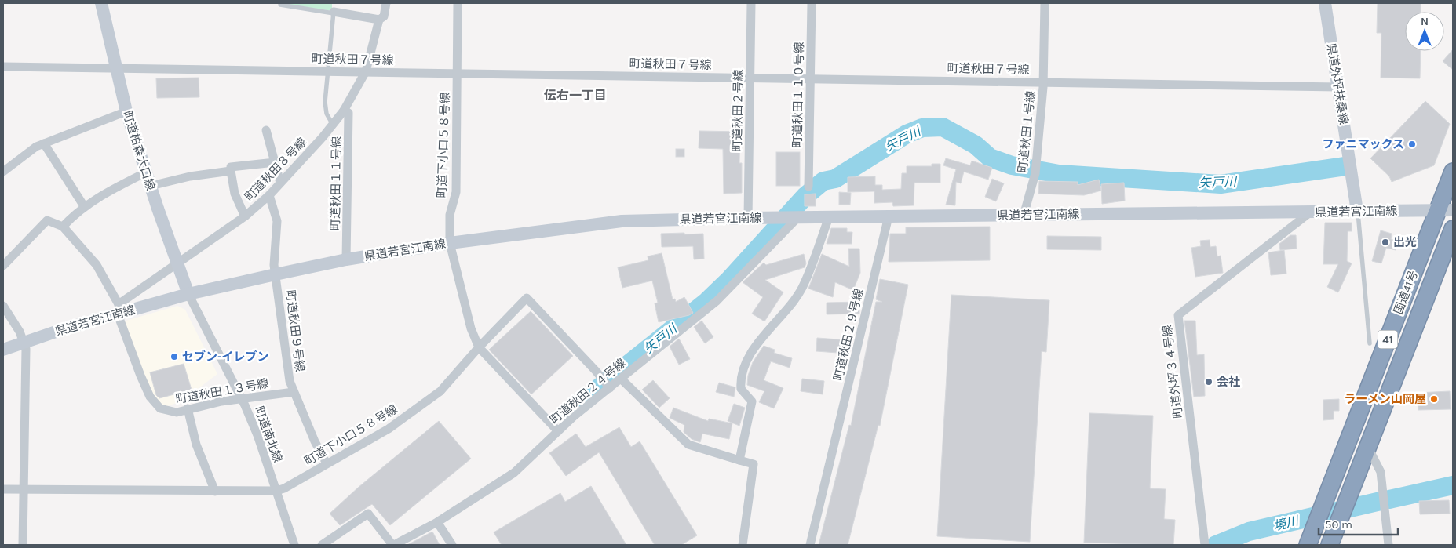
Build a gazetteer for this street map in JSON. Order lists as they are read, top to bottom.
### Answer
{
  "streets": {
    "highway": ["国道41号", "41"],
    "main road": ["県道外坪扶桑線", "町道柏森大口線", "県道若宮江南線"],
    "street": [
      "町道秋田７号線",
      "町道秋田１１０号線",
      "町道秋田２号線",
      "町道秋田１号線",
      "町道下小口５８号線",
      "町道秋田８号線",
      "町道秋田１１号線",
      "町道秋田９号線",
      "町道秋田２９号線",
      "町道外坪３４号線",
      "町道秋田１３号線",
      "町道秋田２４号線",
      "町道南北線"
    ]
  },
  "crossings": [
    ["町道秋田７号線", "県道外坪扶桑線"],
    ["町道秋田７号線", "町道秋田１１０号線"],
    ["町道秋田７号線", "町道秋田２号線"],
    ["町道秋田７号線", "町道秋田１号線"],
    ["町道秋田７号線", "町道下小口５８号線"],
    ["町道秋田７号線", "町道柏森大口線"],
    ["町道秋田７号線", "町道秋田８号線"],
    ["県道外坪扶桑線", "県道若宮江南線"],
    ["町道秋田２号線", "県道若宮江南線"],
    ["町道秋田１号線", "県道若宮江南線"],
    ["町道下小口５８号線", "県道若宮江南線"],
    ["町道下小口５８号線", "町道秋田９号線"],
    ["町道下小口５８号線", "町道南北線"],
    ["町道柏森大口線", "町道秋田８号線"],
    ["町道柏森大口線", "県道若宮江南線"],
    ["町道柏森大口線", "町道南北線"],
    ["町道秋田８号線", "町道秋田１１号線"],
    ["町道秋田８号線", "県道若宮江南線"],
    ["町道秋田８号線", "町道秋田９号線"],
    ["町道秋田８号線", "町道秋田１３号線"],
    ["町道秋田１１号線", "県道若宮江南線"],
    ["県道若宮江南線", "国道41号"],
    ["県道若宮江南線", "町道秋田９号線"],
    ["県道若宮江南線", "町道秋田２９号線"],
    ["県道若宮江南線", "町道外坪３４号線"],
    ["県道若宮江南線", "町道秋田１３号線"],
    ["県道若宮江南線", "町道秋田２４号線"],
    ["県道若宮江南線", "町道南北線"],
    ["町道秋田９号線", "町道秋田１３号線"],
    ["町道秋田１３号線", "町道南北線"]
  ],
  "districts": ["伝右一丁目"],
  "water": ["矢戸川", "境川"],
  "places": [
    "ファニマックス",
    "出光",
    "セブン-イレブン",
    "会社",
    "ラーメン山岡屋"
  ],
  "scale_bar": "50 m",
  "north": "top"
}
